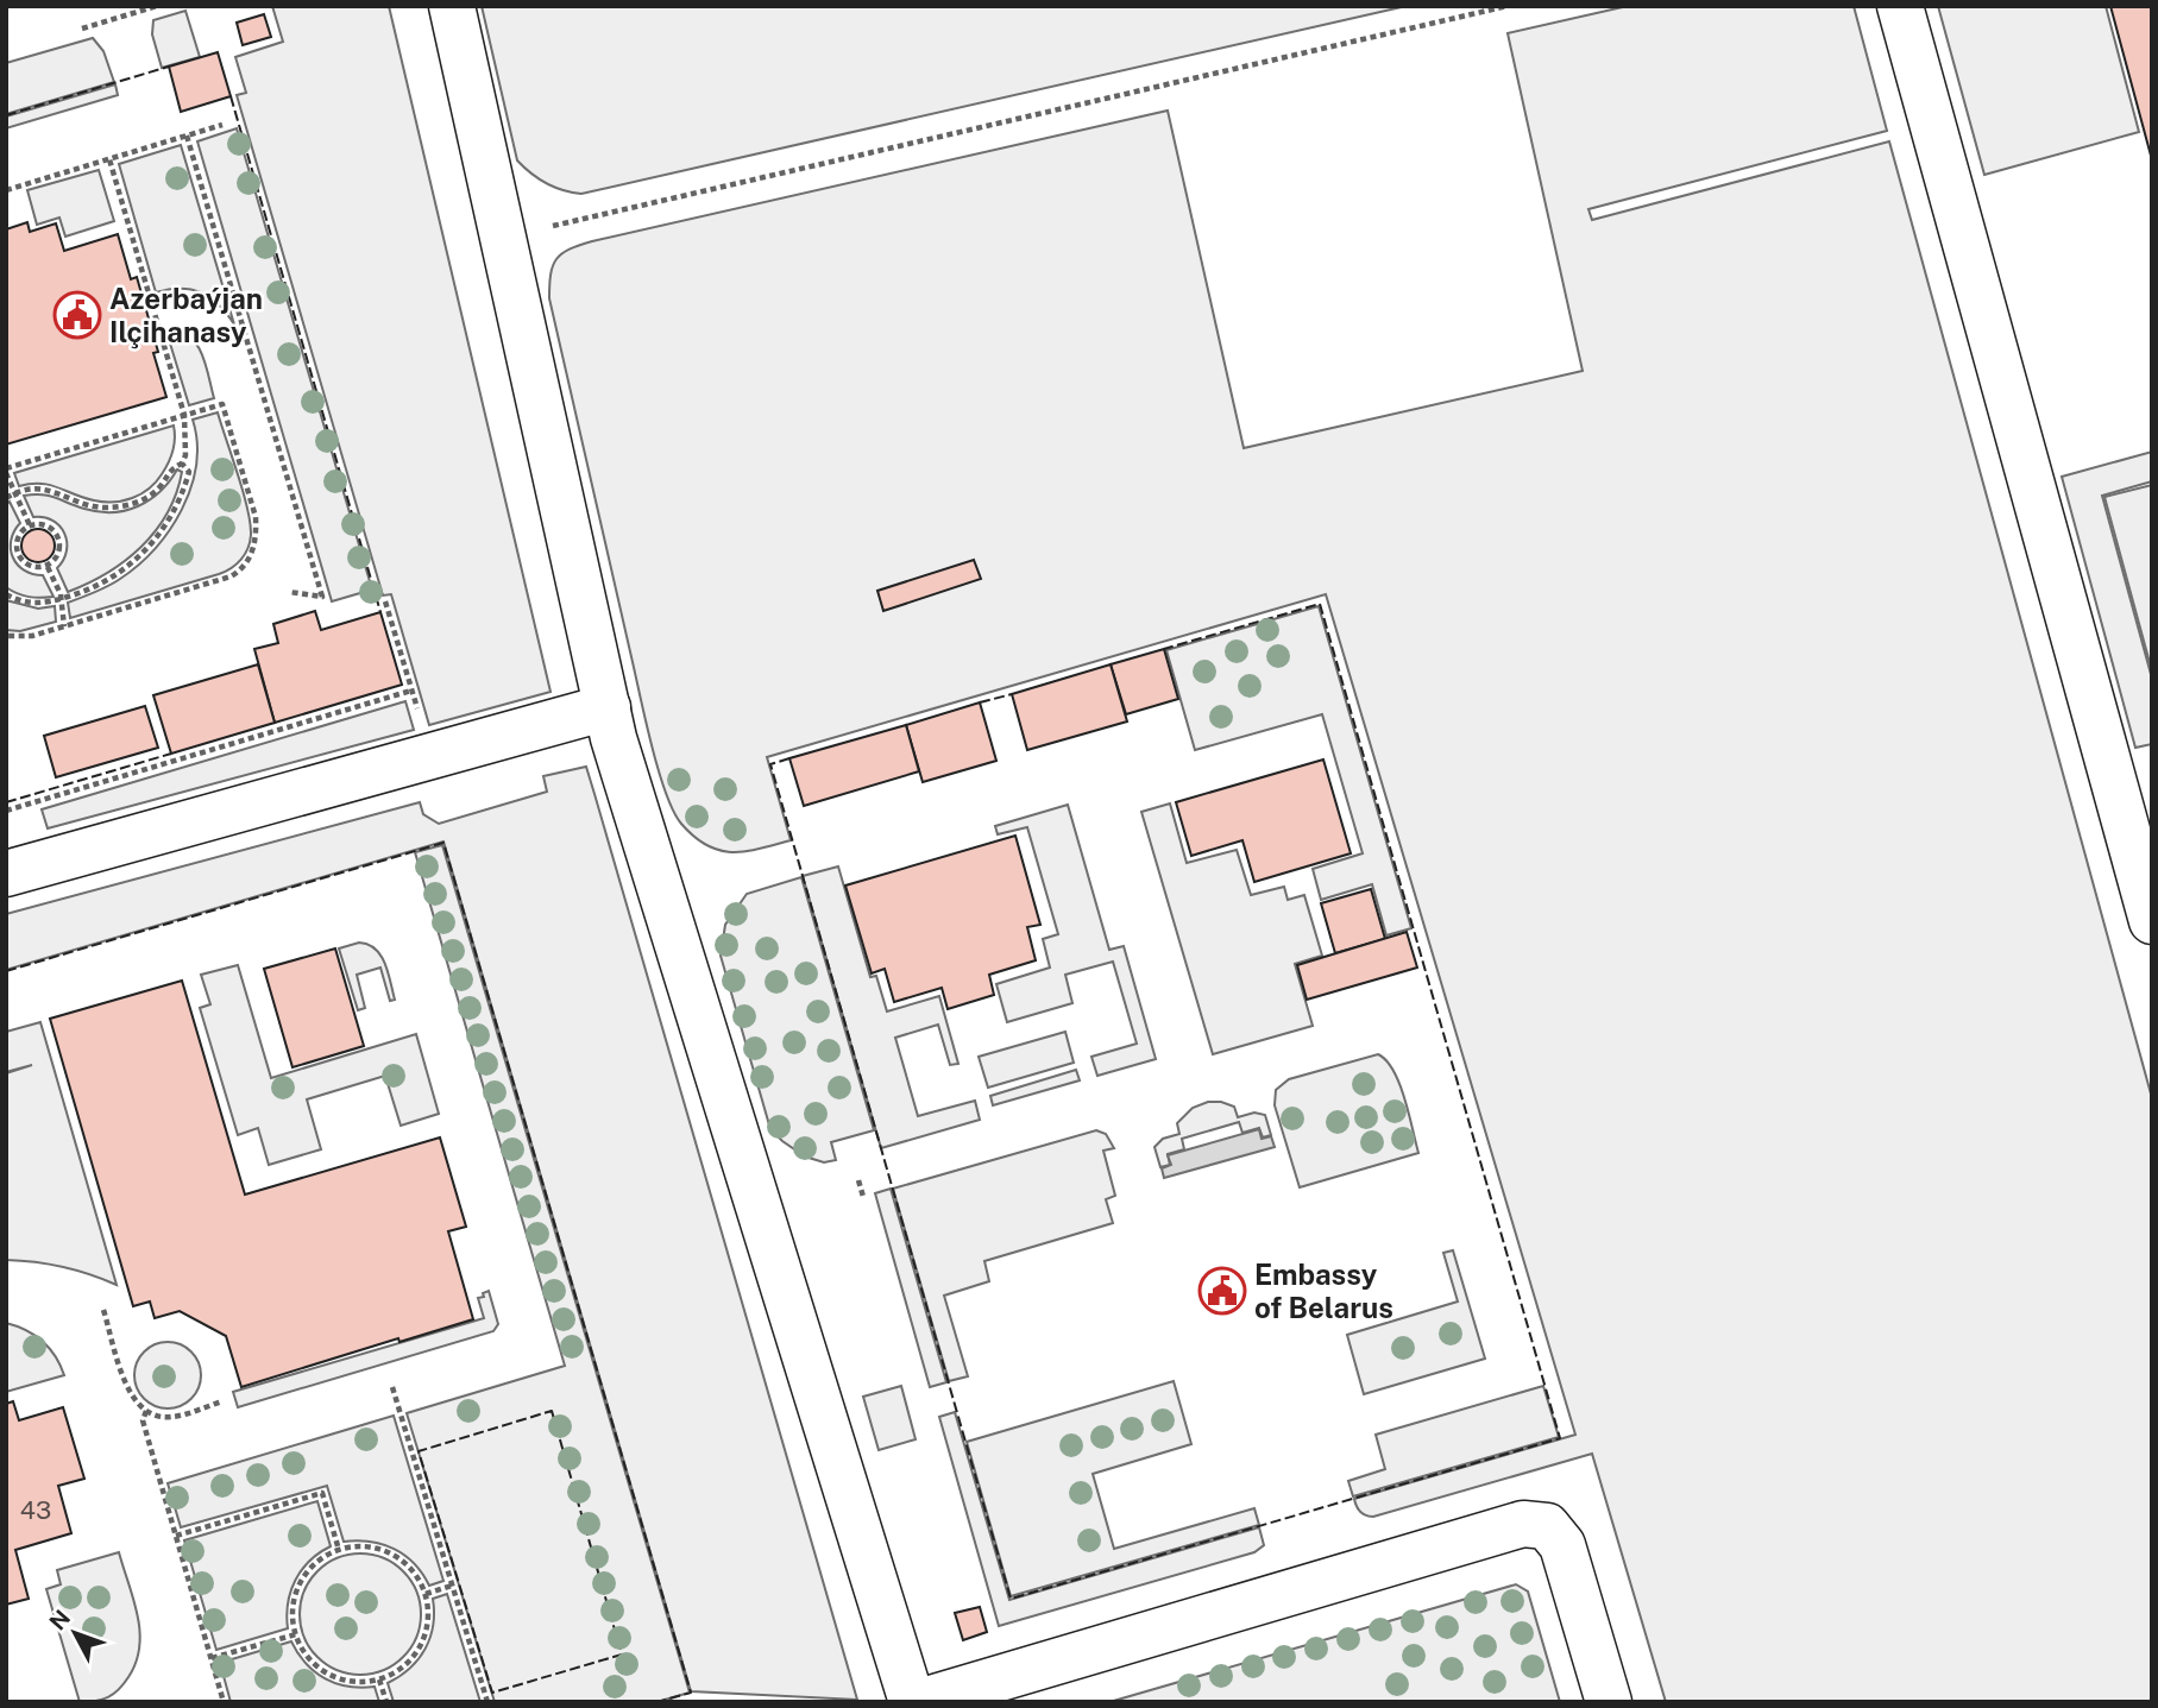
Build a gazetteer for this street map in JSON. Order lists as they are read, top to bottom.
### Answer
{
  "places": {
    "public building": ["Azerbaýjan Ilçihanasy", "Embassy of Belarus"]
  },
  "house_numbers": ["43"],
  "north": "top left"
}
